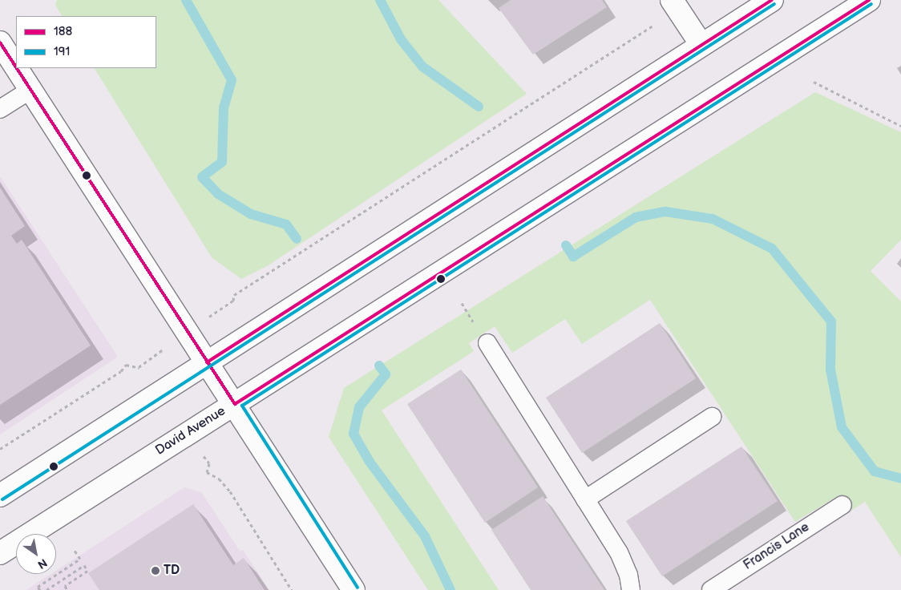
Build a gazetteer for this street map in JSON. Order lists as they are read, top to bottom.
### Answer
{
  "streets": {
    "main road": ["David Avenue"],
    "lane": ["Francis Lane"]
  },
  "places": ["TD"],
  "lines": ["transit line 188", "transit line 191"],
  "legend": ["188", "191"],
  "north": "bottom right"
}
